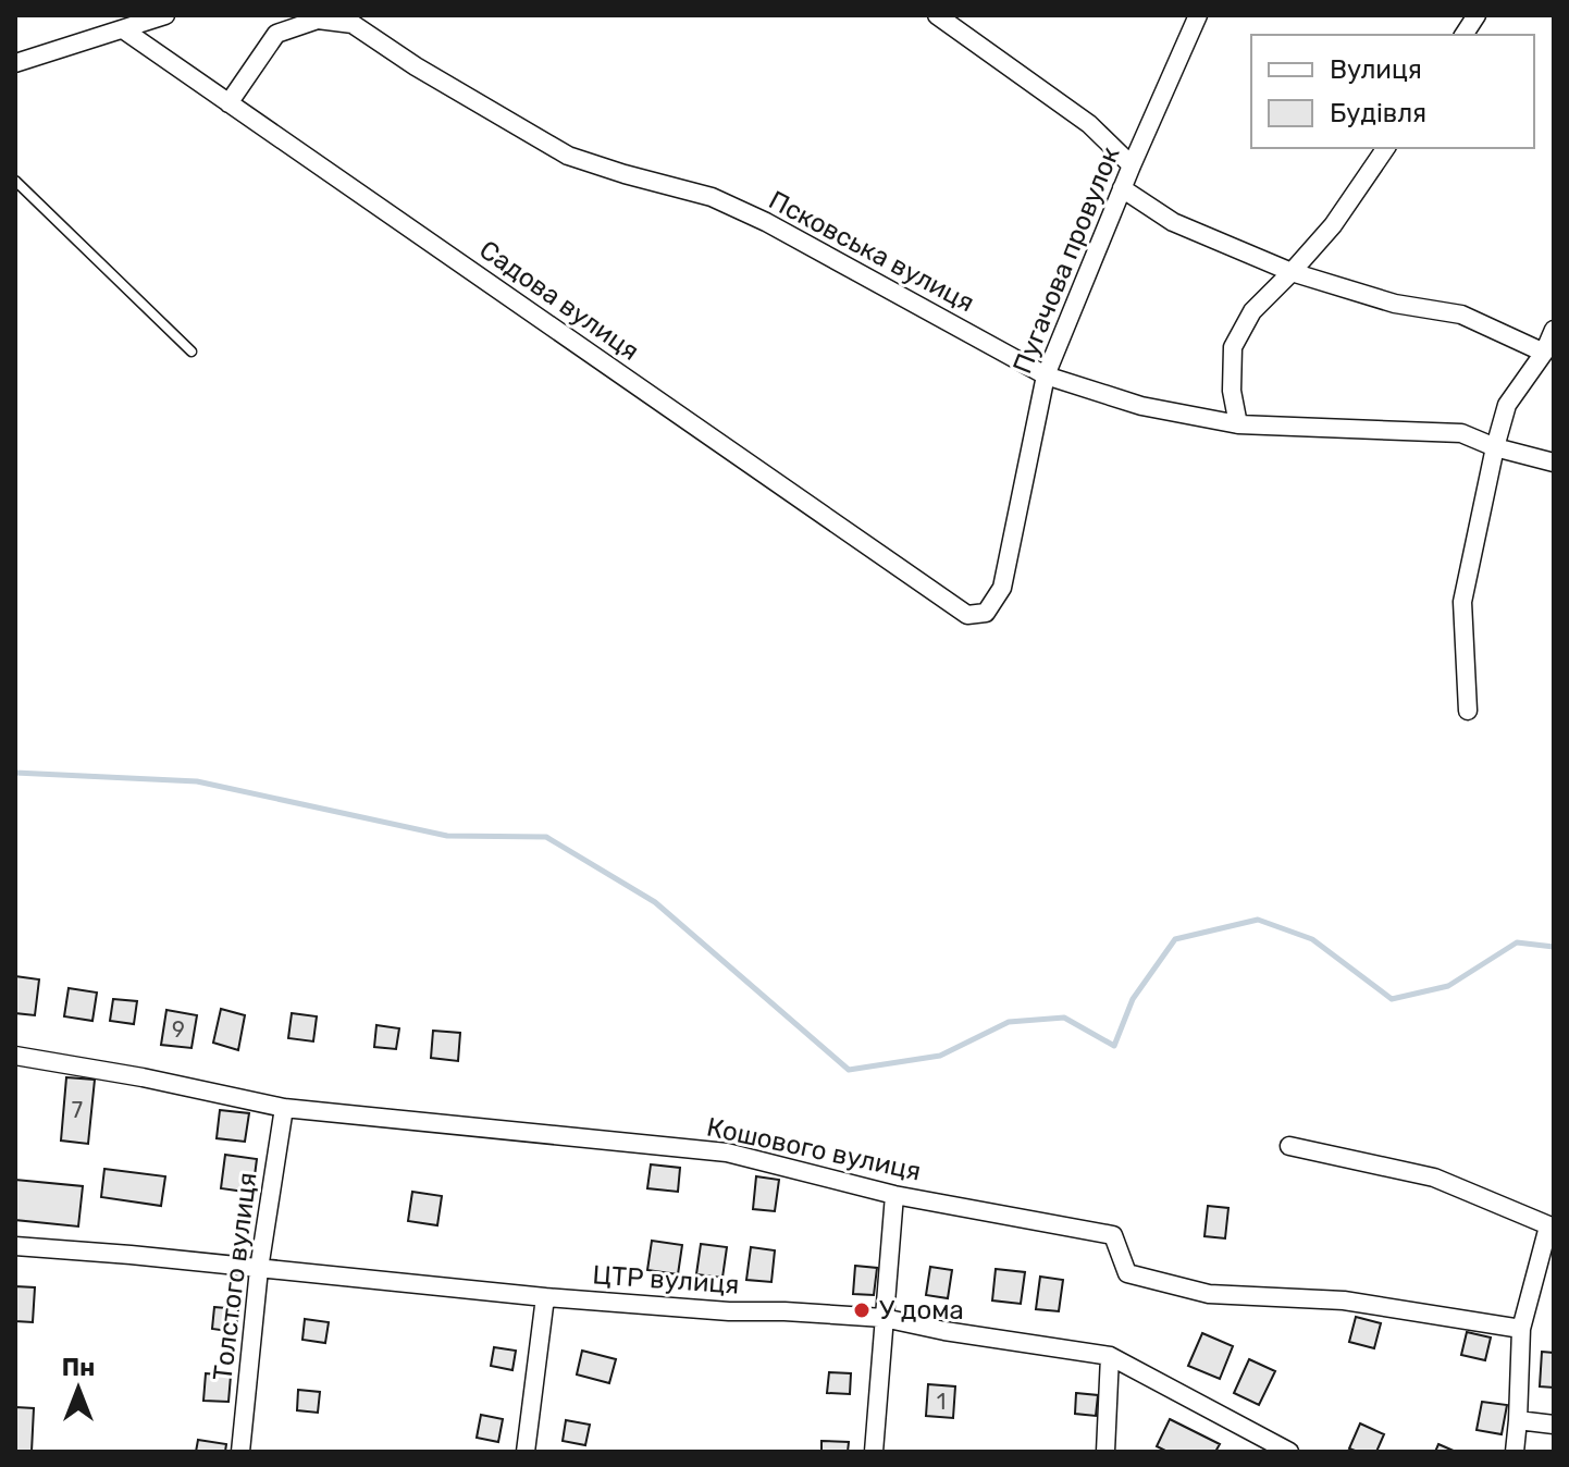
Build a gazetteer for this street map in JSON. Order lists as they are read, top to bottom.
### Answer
{
  "streets": {
    "street": [
      "Псковська вулиця",
      "Пугачова провулок",
      "Садова вулиця",
      "Кошового вулиця",
      "Толстого вулиця",
      "ЦТР вулиця"
    ]
  },
  "crossings": [
    ["Псковська вулиця", "Пугачова провулок"],
    ["Псковська вулиця", "Садова вулиця"],
    ["Пугачова провулок", "Садова вулиця"],
    ["Кошового вулиця", "Толстого вулиця"],
    ["Толстого вулиця", "ЦТР вулиця"]
  ],
  "places": ["У дома"],
  "house_numbers": ["9", "7", "1"],
  "legend": ["Вулиця", "Будівля"],
  "north": "top"
}
